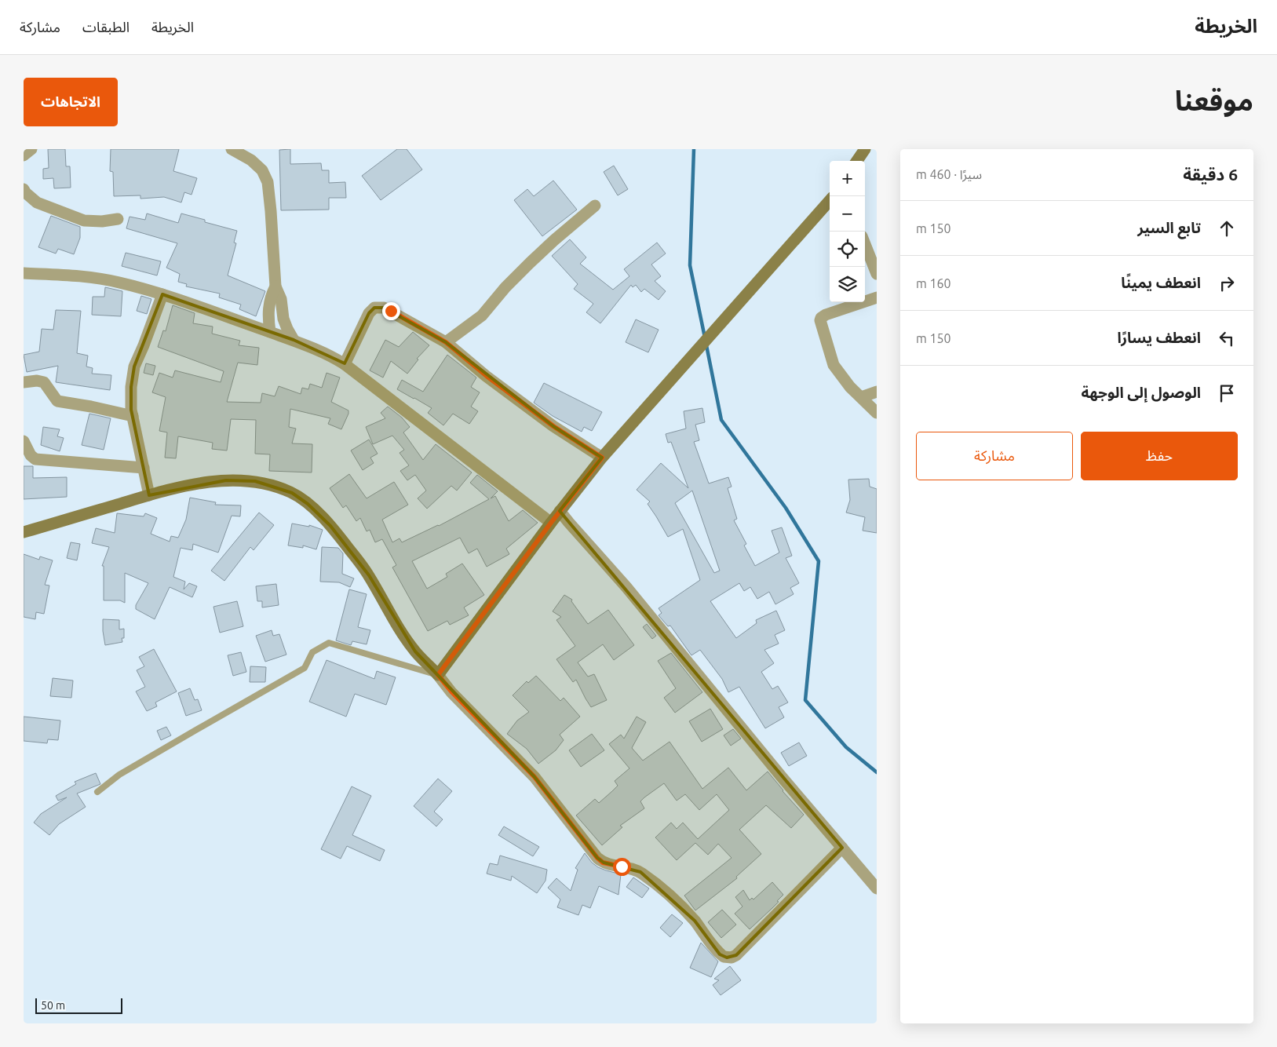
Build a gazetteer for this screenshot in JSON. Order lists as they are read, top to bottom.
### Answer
{
  "scale_bar": "50 m",
  "page": {
    "header": "الخريطة",
    "nav": ["الخريطة", "الطبقات", "مشاركة"],
    "title": "موقعنا",
    "buttons": [
      "الاتجاهات",
      ["حفظ", "مشاركة"]
    ],
    "heading": ["6 دقيقة", "سيرًا · 460 m"],
    "map_buttons": ["+", "−"],
    "list": [
      ["تابع السير", "150 m"],
      ["انعطف يمينًا", "160 m"],
      ["انعطف يسارًا", "150 m"],
      "الوصول إلى الوجهة"
    ],
    "scale": "50 m"
  }
}
